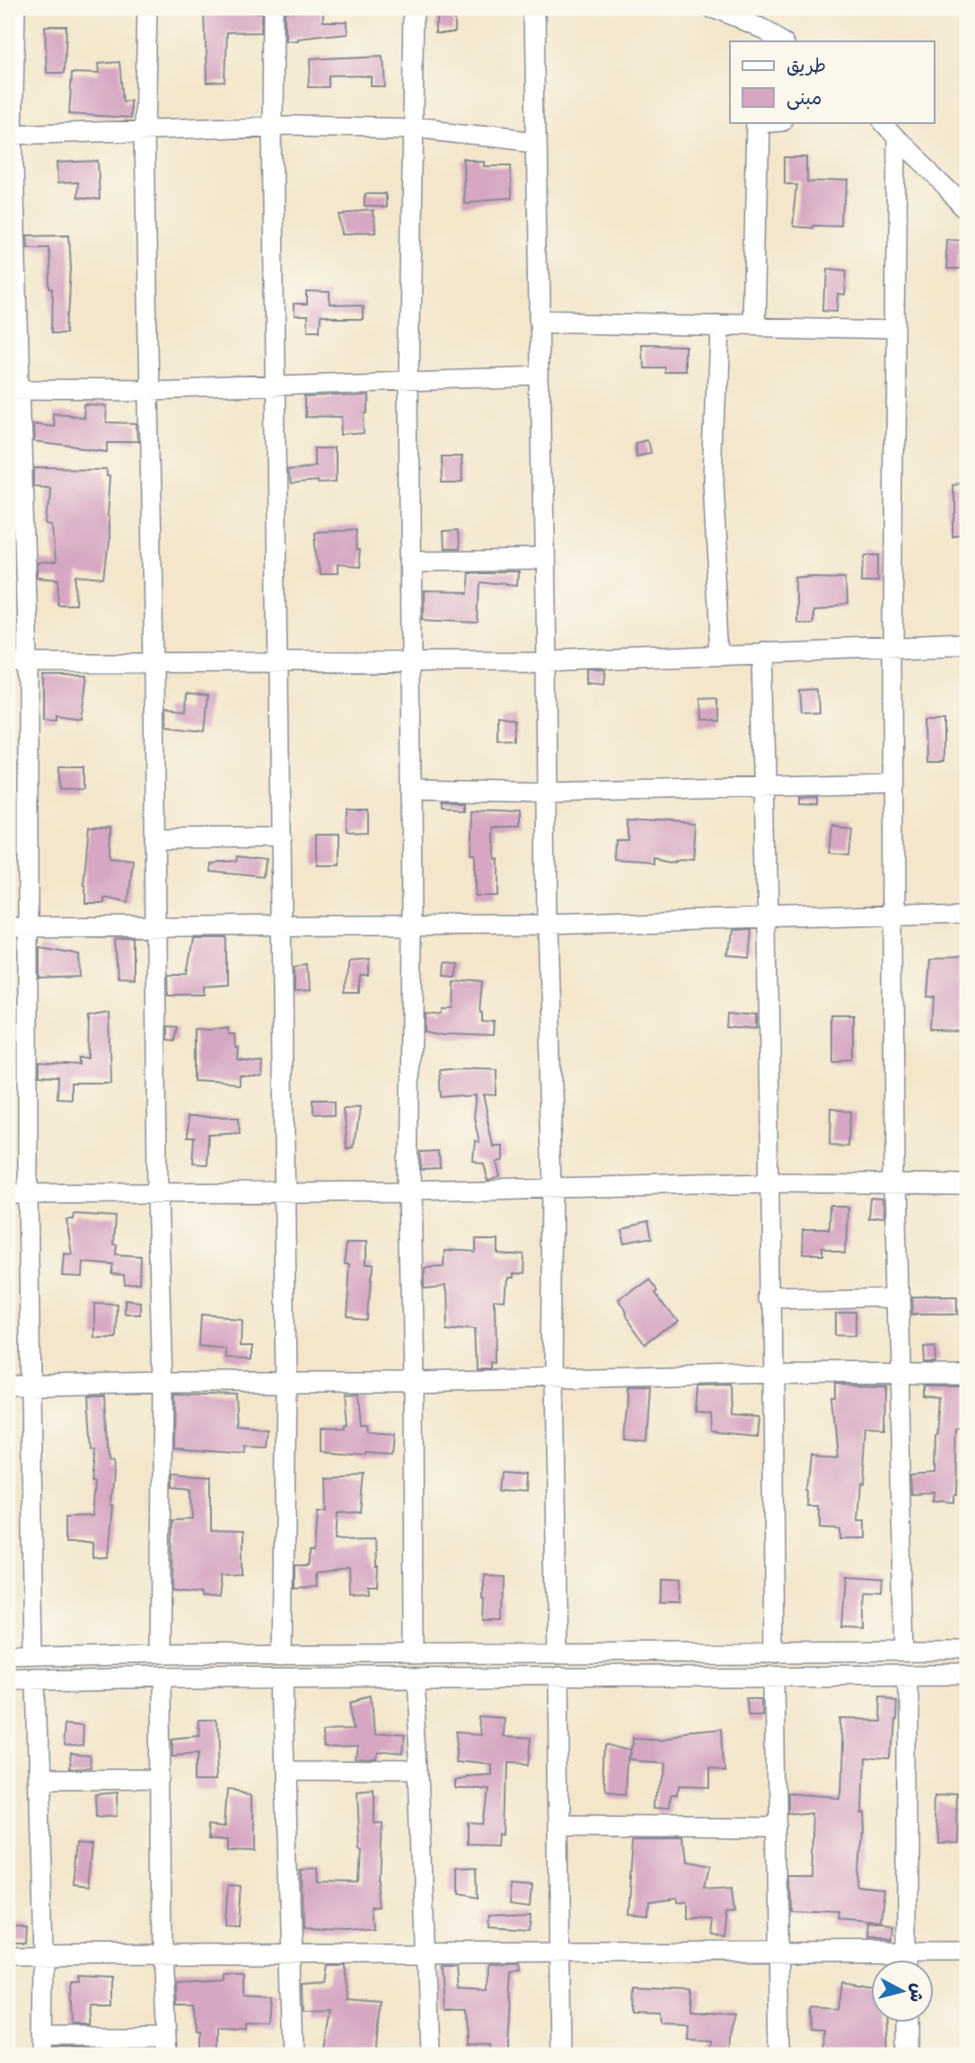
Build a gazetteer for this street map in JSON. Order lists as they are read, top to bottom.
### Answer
{
  "legend": ["طريق", "مبنى"],
  "north": "right"
}
